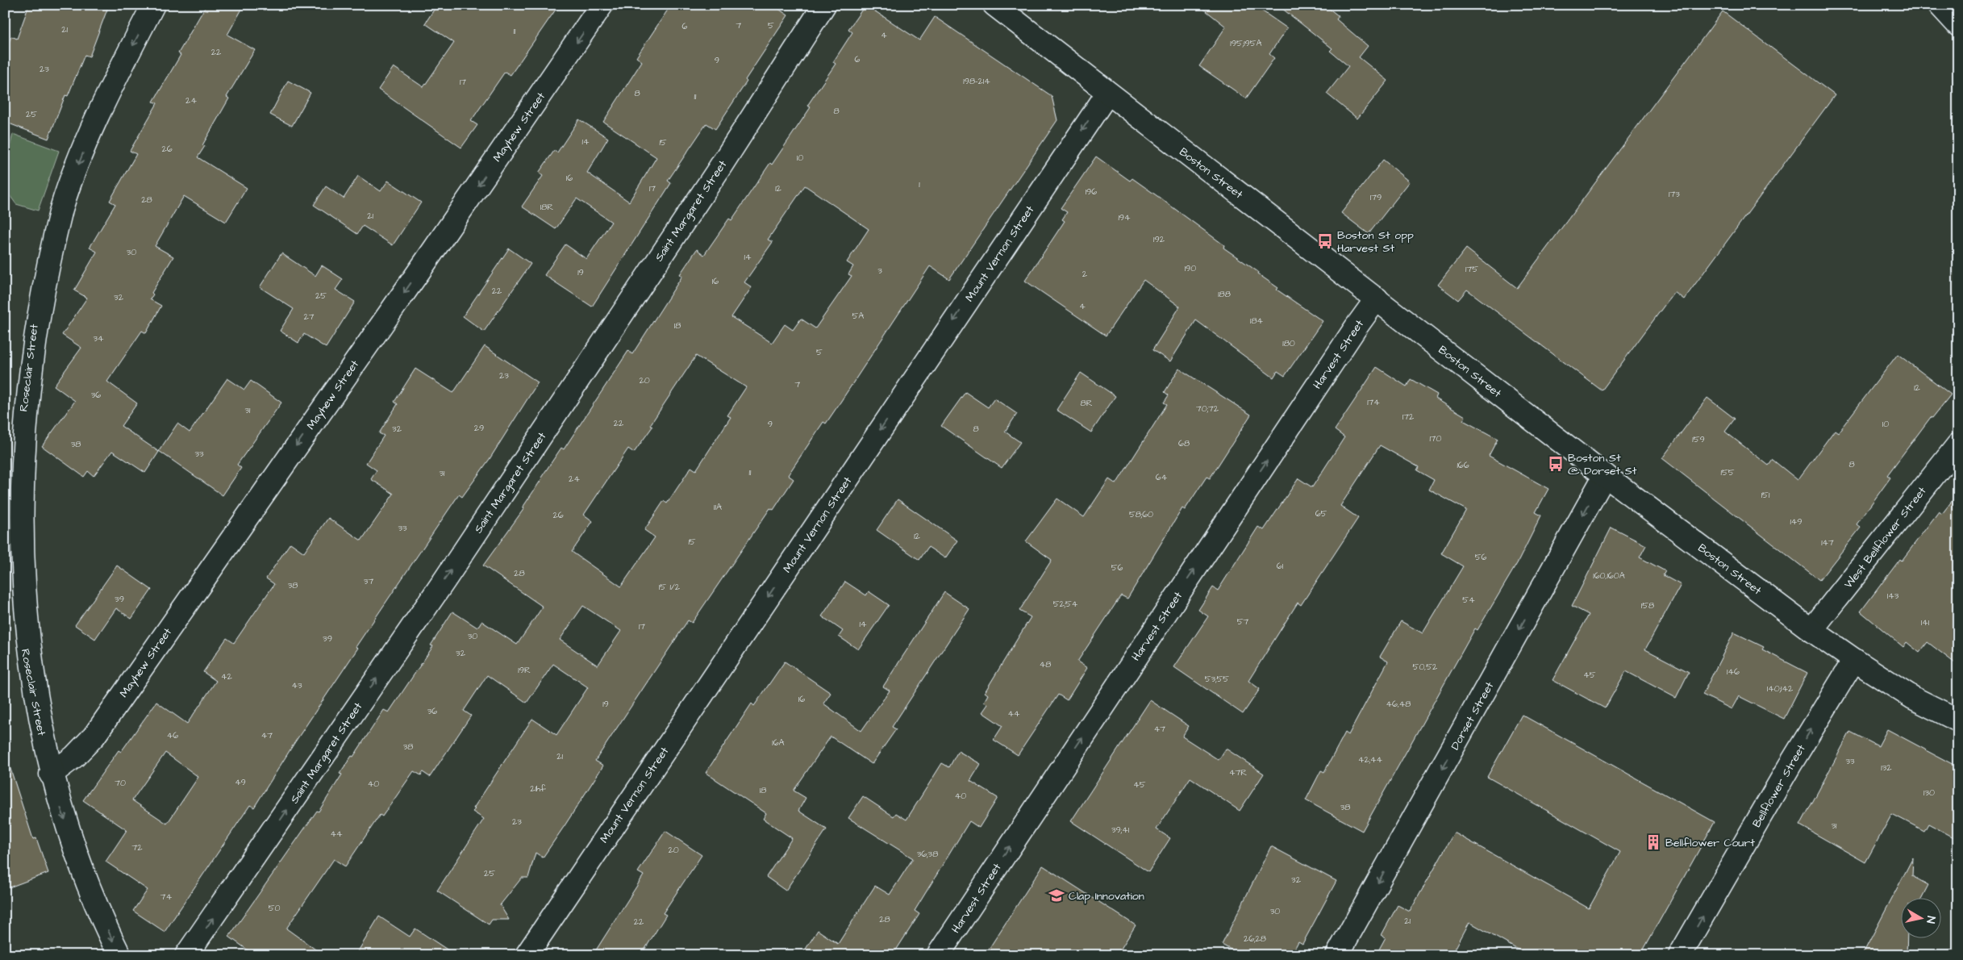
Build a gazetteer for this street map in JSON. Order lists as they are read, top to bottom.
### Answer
{
  "streets": {
    "street": [
      "Mayhew Street",
      "Boston Street",
      "Saint Margaret Street",
      "Mount Vernon Street",
      "Harvest Street",
      "Roseclair Street",
      "West Bellflower Street",
      "Dorset Street",
      "Bellflower Street"
    ]
  },
  "crossings": [
    ["Mayhew Street", "Roseclair Street"],
    ["Boston Street", "Mount Vernon Street"],
    ["Boston Street", "Harvest Street"],
    ["Boston Street", "West Bellflower Street"],
    ["Boston Street", "Dorset Street"],
    ["Boston Street", "Bellflower Street"]
  ],
  "one_way": [
    "Mayhew Street",
    "Saint Margaret Street",
    "Mount Vernon Street",
    "Harvest Street",
    "Roseclair Street",
    "Dorset Street",
    "Bellflower Street"
  ],
  "places": {
    "bus stop": ["Boston St opp Harvest St", "Boston St @ Dorset St"],
    "building": ["Bellflower Court"],
    "school or university": ["Clap Innovation"]
  },
  "house_numbers": [
    "7",
    "5",
    "6",
    "21",
    "11",
    "4",
    "195;195A",
    "22",
    "6",
    "9",
    "23",
    "198-214",
    "17",
    "8",
    "11",
    "24",
    "8",
    "25",
    "14",
    "15",
    "26",
    "10",
    "16",
    "1",
    "17",
    "12",
    "196",
    "173",
    "179",
    "28",
    "18R",
    "21",
    "194",
    "192",
    "30",
    "14",
    "190",
    "175",
    "3",
    "19",
    "2",
    "16",
    "22",
    "188",
    "25",
    "32",
    "4",
    "5A",
    "27",
    "184",
    "18",
    "34",
    "180",
    "5",
    "23",
    "20",
    "7",
    "12",
    "36",
    "174",
    "8R",
    "70;72",
    "31",
    "172",
    "22",
    "9",
    "10",
    "29",
    "32",
    "8",
    "170",
    "159",
    "68",
    "38",
    "33",
    "8",
    "166",
    "11",
    "155",
    "31",
    "64",
    "24",
    "151",
    "11A",
    "65",
    "58;60",
    "26",
    "149",
    "33",
    "12",
    "15",
    "147",
    "56",
    "61",
    "56",
    "28",
    "160,160A",
    "37",
    "38",
    "15 1/2",
    "143",
    "39",
    "54",
    "52;54",
    "158",
    "57",
    "141",
    "14",
    "17",
    "30",
    "39",
    "32",
    "48",
    "50,52",
    "19R",
    "146",
    "45",
    "42",
    "53;55",
    "43",
    "140;142",
    "16",
    "19",
    "46,48",
    "36",
    "44",
    "47",
    "46",
    "47",
    "16A",
    "38",
    "21",
    "42;44",
    "33",
    "132",
    "47R",
    "49",
    "70",
    "40",
    "45",
    "21hf",
    "18",
    "130",
    "40",
    "38",
    "23",
    "31",
    "39;41",
    "44",
    "72",
    "20",
    "36;38",
    "25",
    "32",
    "74",
    "50",
    "30",
    "28",
    "21",
    "22",
    "26;28"
  ],
  "north": "right"
}
